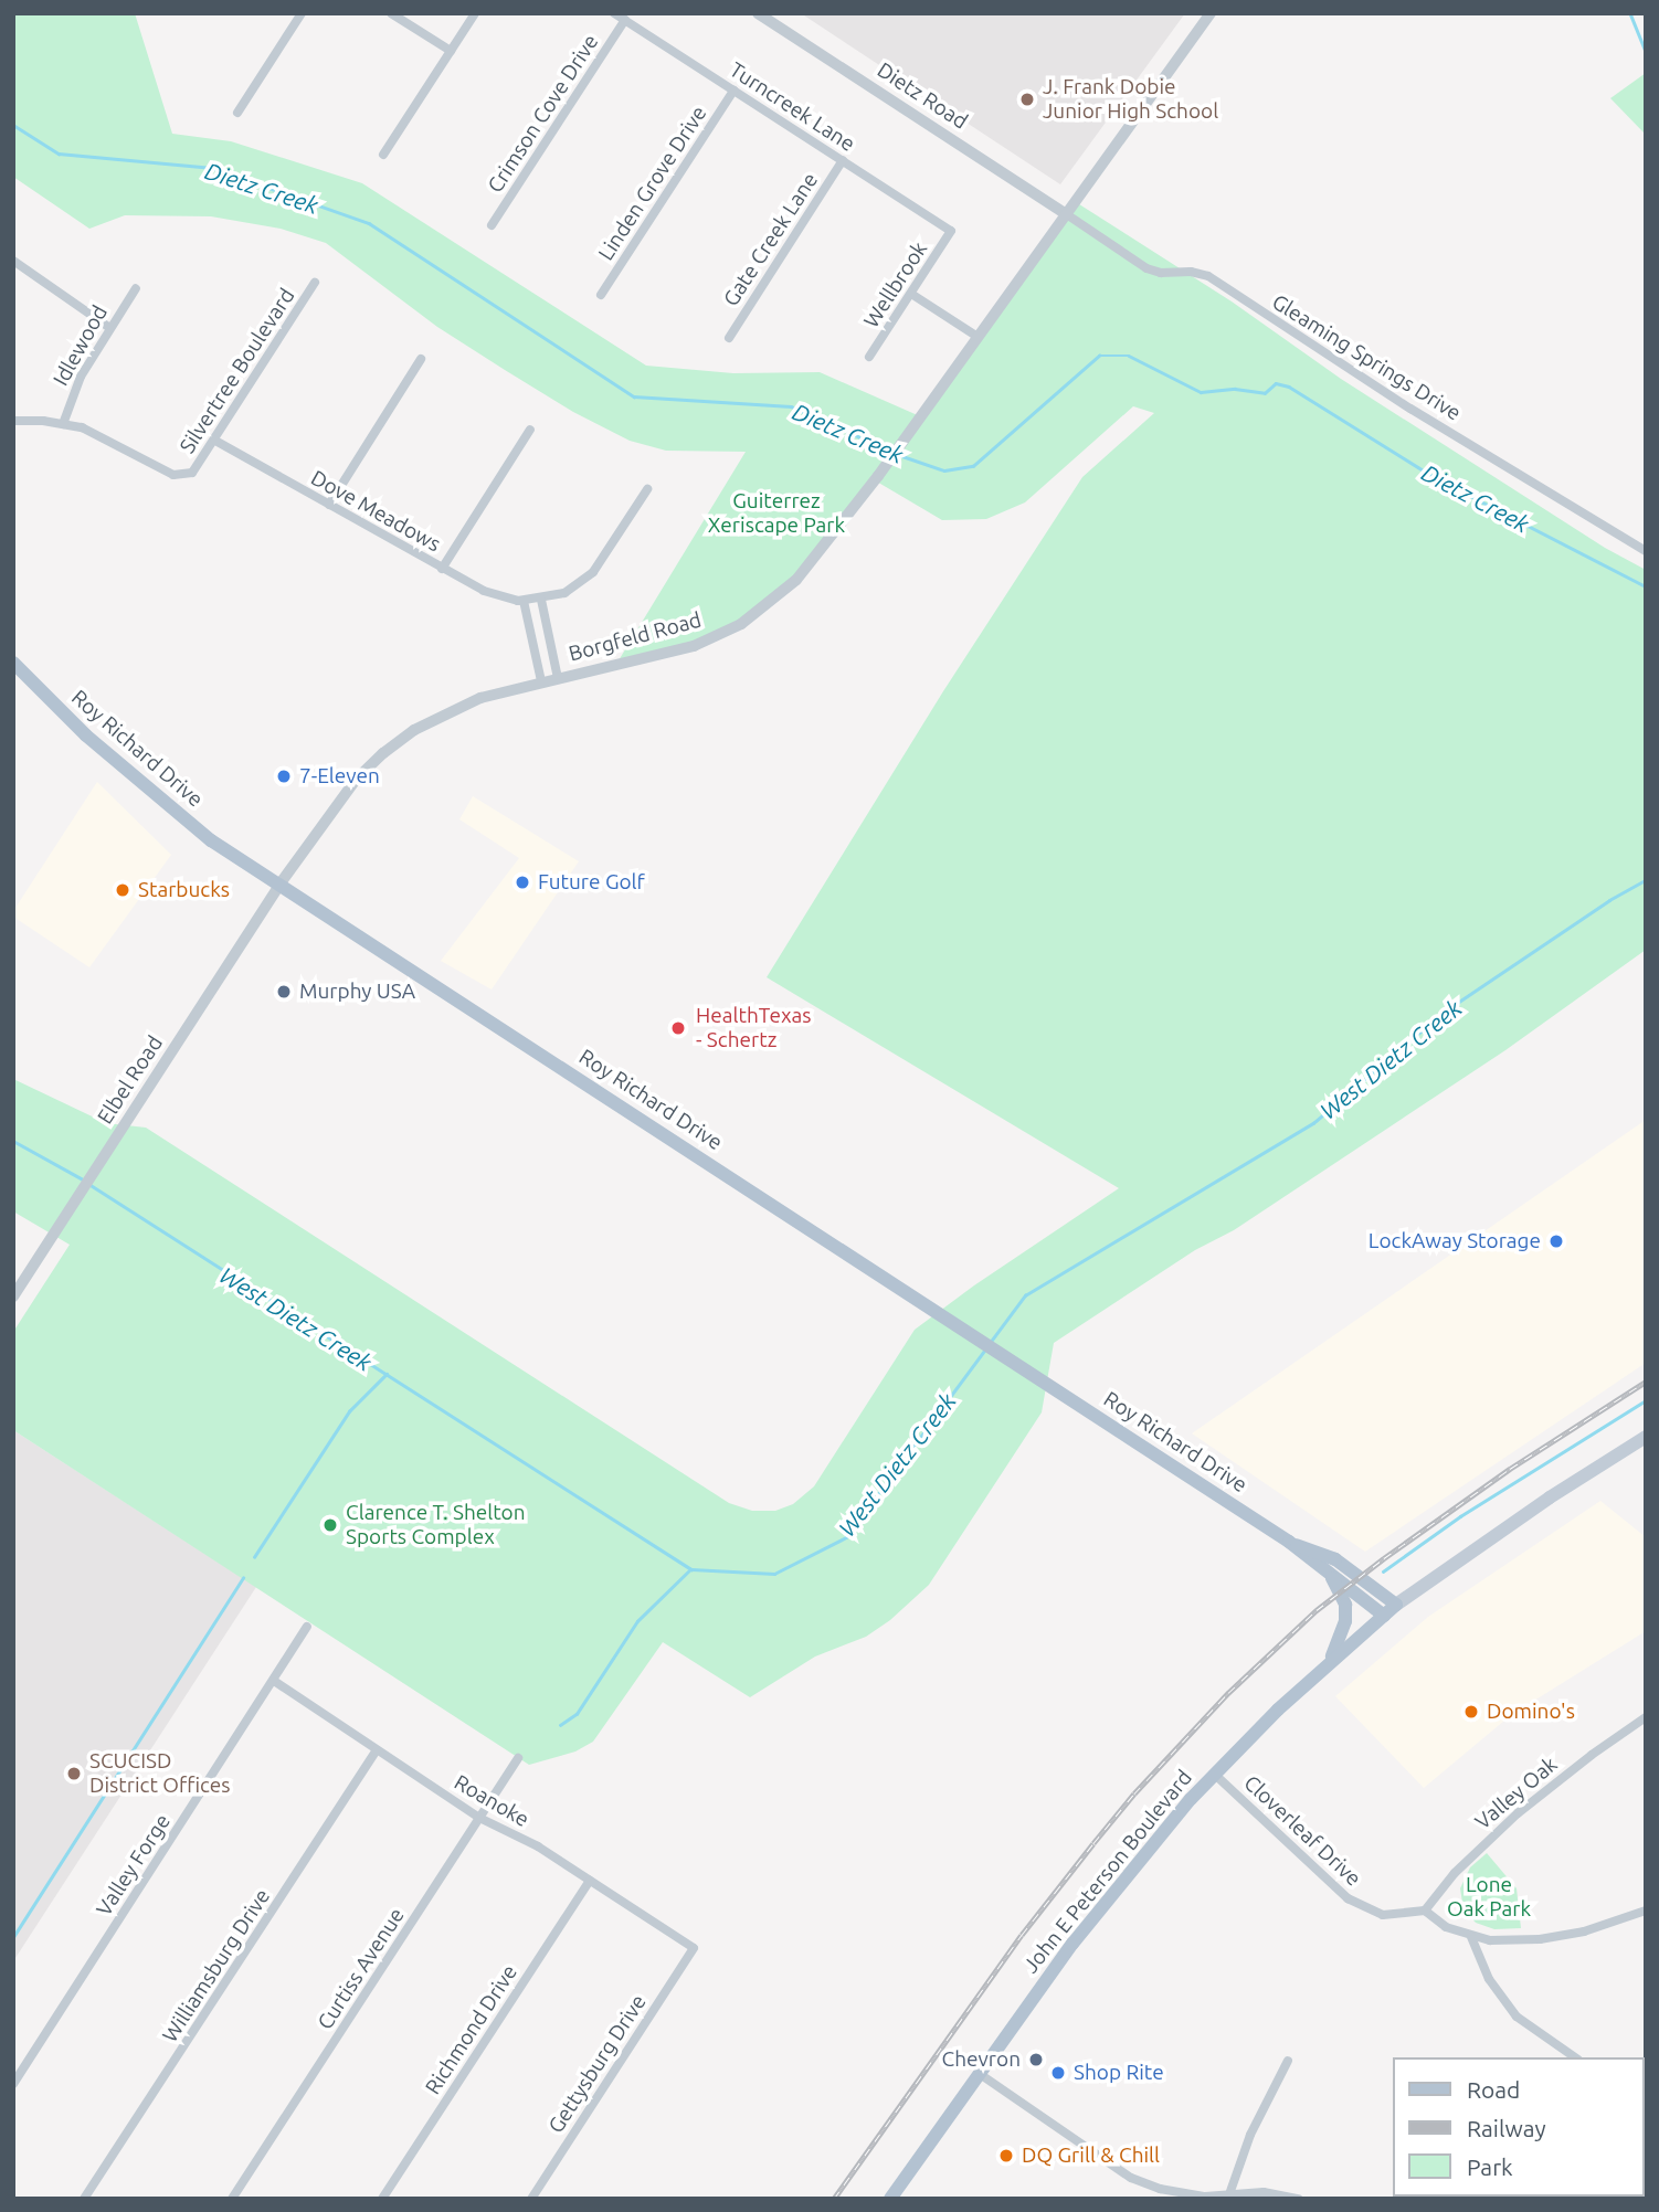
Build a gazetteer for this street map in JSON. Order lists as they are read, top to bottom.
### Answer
{
  "streets": {
    "main road": ["Roy Richard Drive", "John E Peterson Boulevard"],
    "street": [
      "Dietz Road",
      "Turncreek Lane",
      "Crimson Cove Drive",
      "Linden Grove Drive",
      "Gate Creek Lane",
      "Wellbrook",
      "Idlewood",
      "Gleaming Springs Drive",
      "Silvertree Boulevard",
      "Dove Meadows",
      "Borgfeld Road",
      "Elbel Road",
      "Valley Oak",
      "Roanoke",
      "Cloverleaf Drive",
      "Valley Forge",
      "Williamsburg Drive",
      "Curtiss Avenue",
      "Richmond Drive",
      "Gettysburg Drive"
    ]
  },
  "crossings": [
    ["Dietz Road", "Gleaming Springs Drive"],
    ["Dietz Road", "Borgfeld Road"],
    ["Turncreek Lane", "Crimson Cove Drive"],
    ["Turncreek Lane", "Linden Grove Drive"],
    ["Turncreek Lane", "Gate Creek Lane"],
    ["Turncreek Lane", "Wellbrook"],
    ["Idlewood", "Silvertree Boulevard"],
    ["Gleaming Springs Drive", "Borgfeld Road"],
    ["Silvertree Boulevard", "Dove Meadows"],
    ["Borgfeld Road", "Roy Richard Drive"],
    ["Borgfeld Road", "Elbel Road"],
    ["Roy Richard Drive", "Elbel Road"],
    ["Roy Richard Drive", "John E Peterson Boulevard"],
    ["Valley Oak", "Cloverleaf Drive"],
    ["Roanoke", "Valley Forge"],
    ["Roanoke", "Williamsburg Drive"],
    ["Roanoke", "Curtiss Avenue"],
    ["Roanoke", "Richmond Drive"],
    ["Roanoke", "Gettysburg Drive"],
    ["Cloverleaf Drive", "John E Peterson Boulevard"]
  ],
  "water": ["Dietz Creek", "West Dietz Creek"],
  "parks": ["Guiterrez Xeriscape Park", "Lone Oak Park"],
  "places": [
    "J. Frank Dobie Junior High School",
    "7-Eleven",
    "Future Golf",
    "Starbucks",
    "Murphy USA",
    "HealthTexas - Schertz",
    "LockAway Storage",
    "Clarence T. Shelton Sports Complex",
    "Domino's",
    "SCUCISD District Offices",
    "Chevron",
    "Shop Rite",
    "DQ Grill & Chill"
  ],
  "legend": ["Road", "Railway", "Park"]
}
